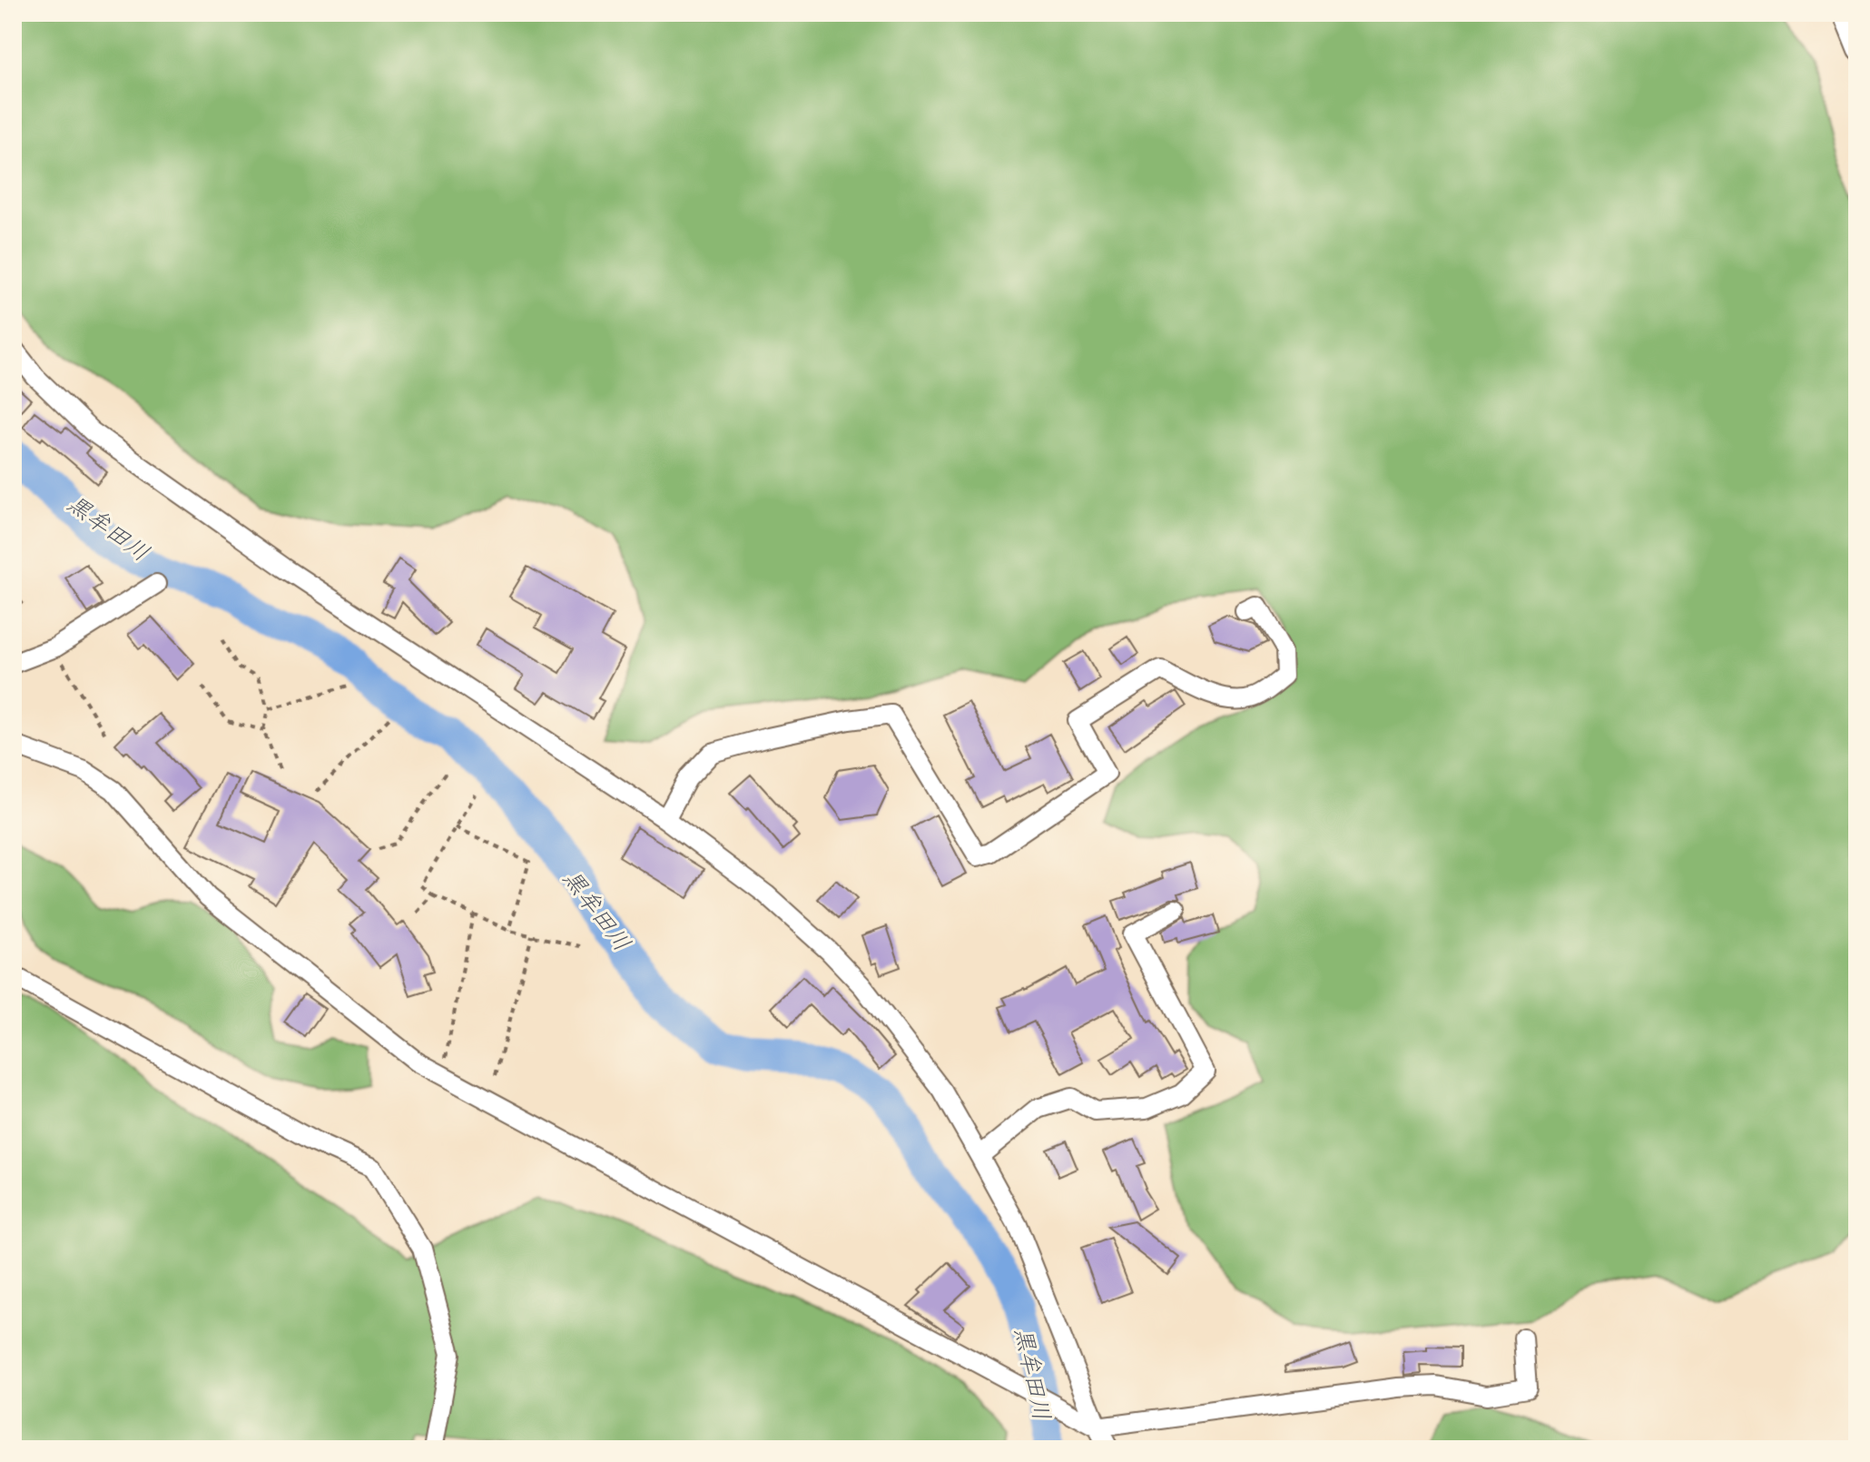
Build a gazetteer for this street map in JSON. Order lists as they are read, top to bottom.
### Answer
{
  "water": ["黒牟田川"]
}
